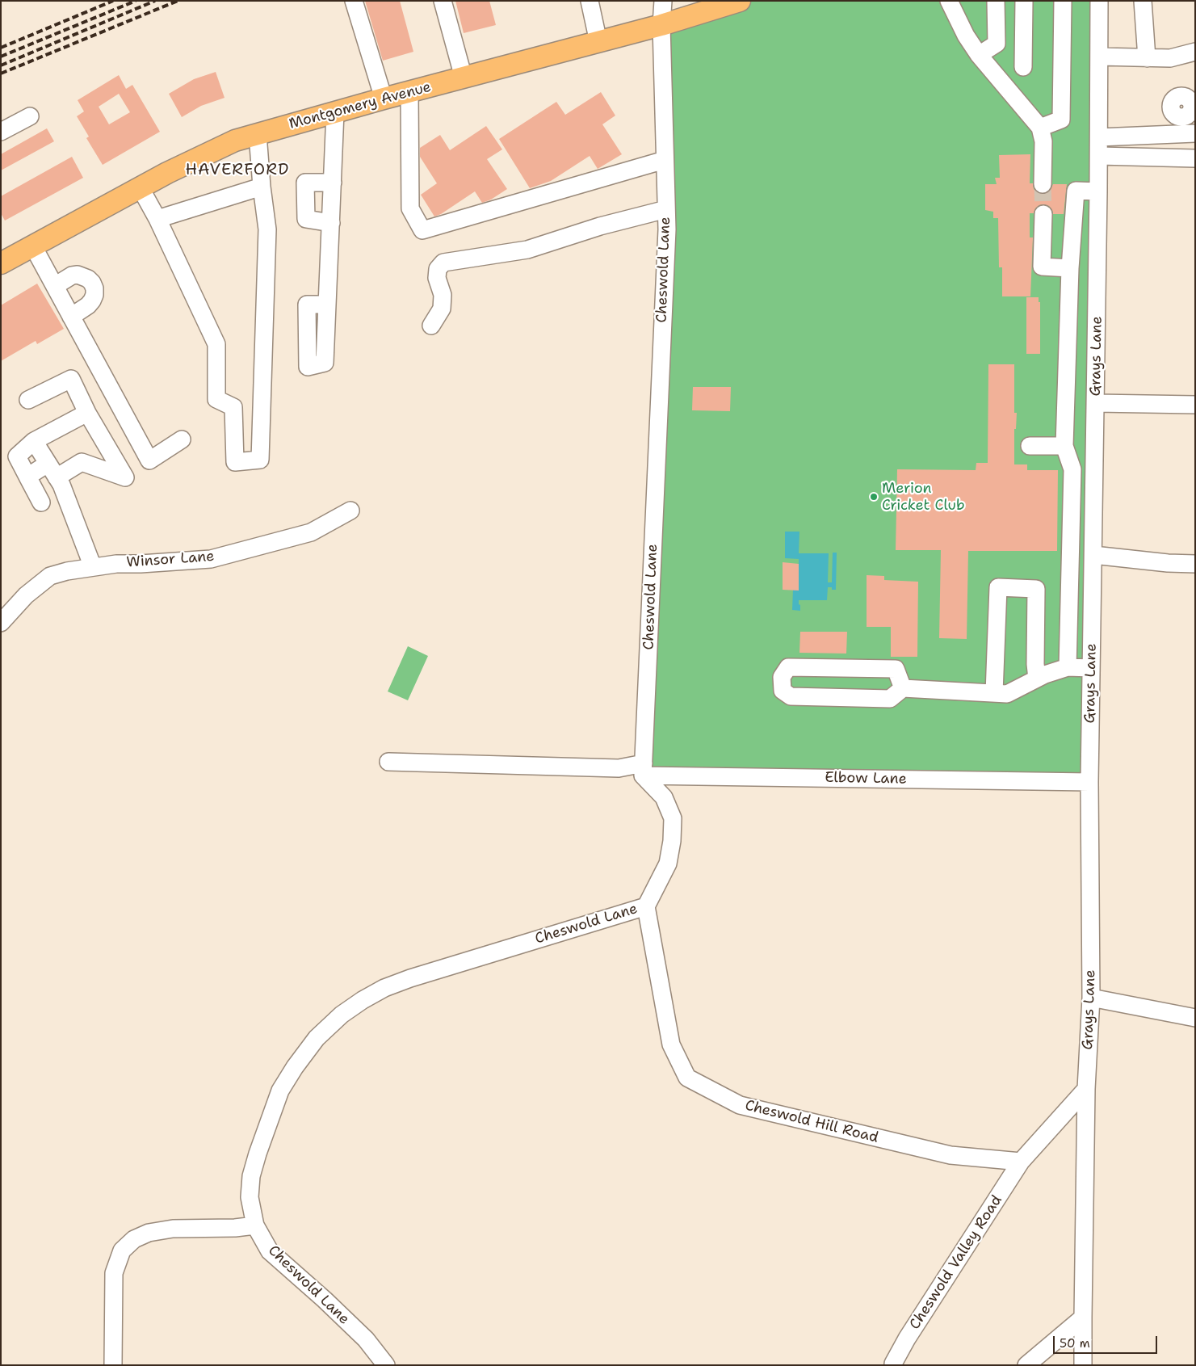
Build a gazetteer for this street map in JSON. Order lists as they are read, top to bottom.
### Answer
{
  "streets": {
    "main road": ["Montgomery Avenue"],
    "street": [
      "Cheswold Lane",
      "Grays Lane",
      "Winsor Lane",
      "Elbow Lane",
      "Cheswold Hill Road",
      "Cheswold Valley Road"
    ]
  },
  "crossings": [
    ["Montgomery Avenue", "Cheswold Lane"],
    ["Cheswold Lane", "Elbow Lane"],
    ["Cheswold Lane", "Cheswold Hill Road"],
    ["Grays Lane", "Elbow Lane"],
    ["Cheswold Hill Road", "Cheswold Valley Road"]
  ],
  "districts": ["HAVERFORD"],
  "places": ["Merion Cricket Club"],
  "scale_bar": "50 m"
}
